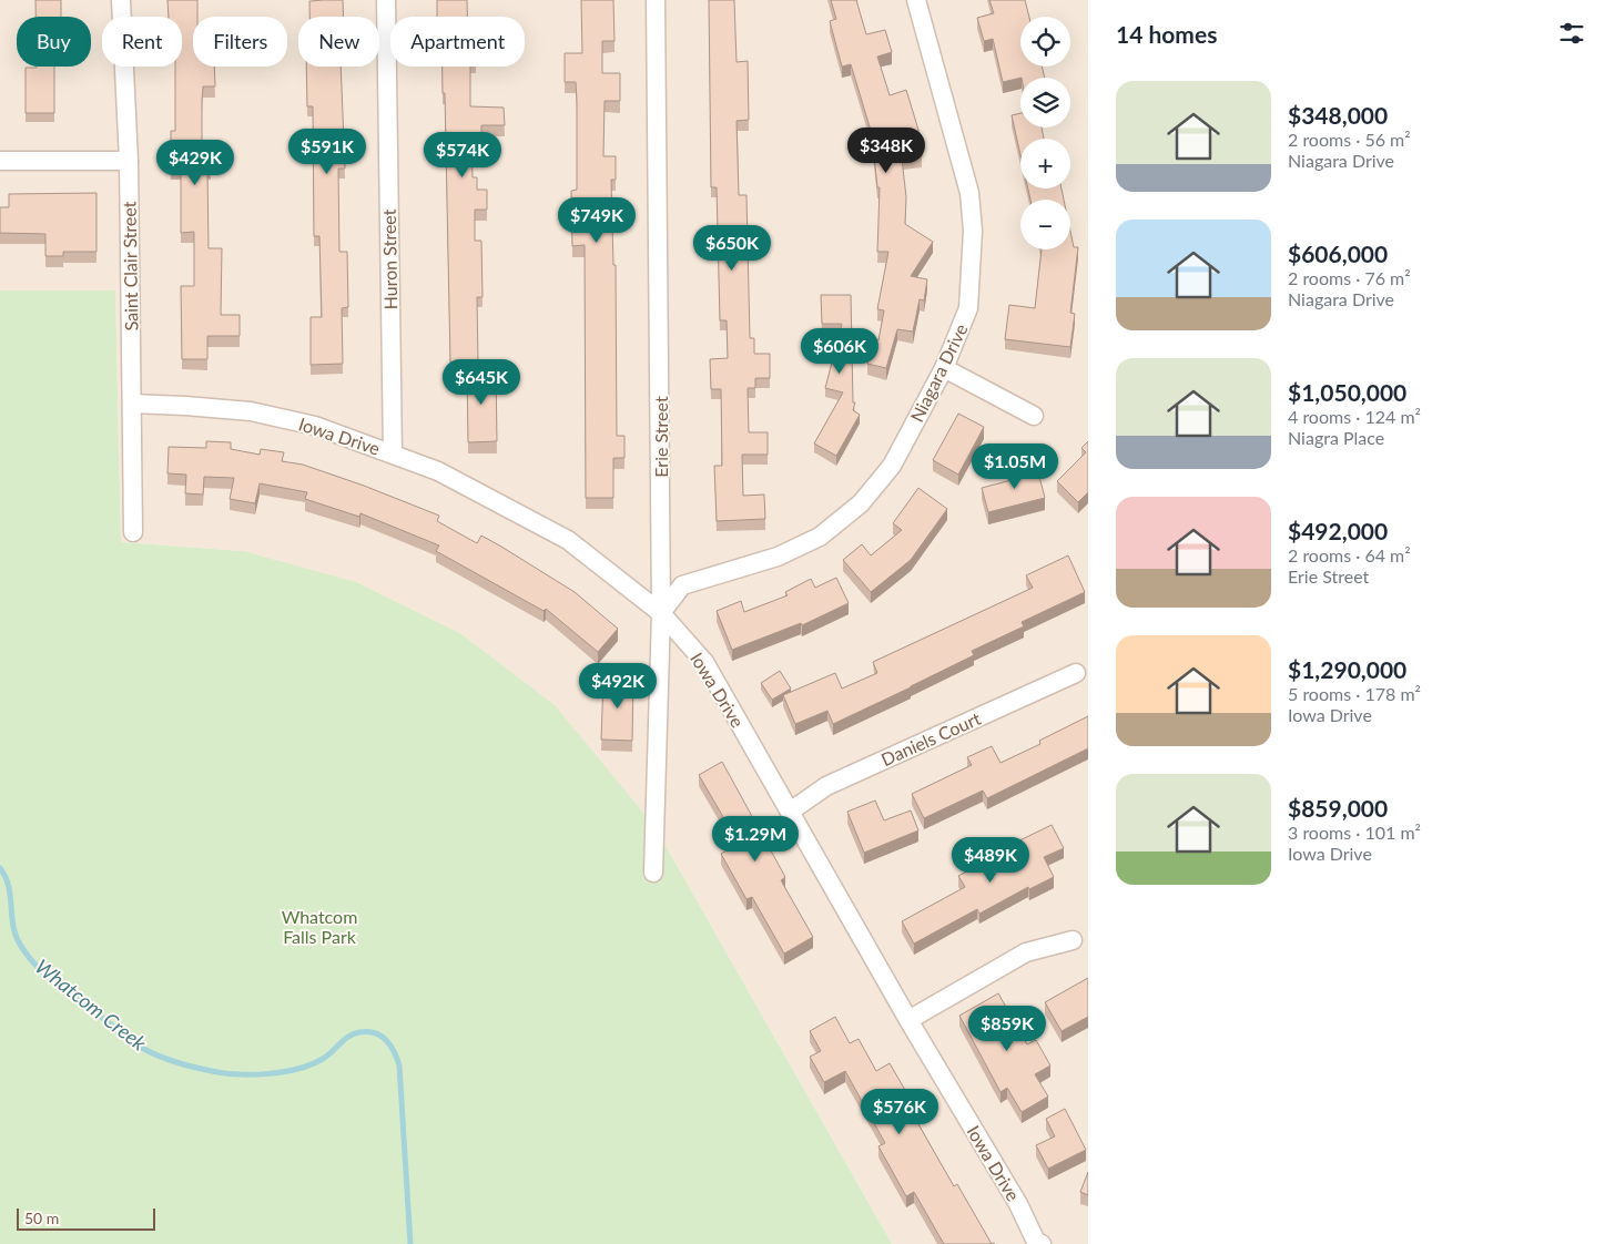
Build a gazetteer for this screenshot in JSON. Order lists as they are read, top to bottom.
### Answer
{
  "streets": {
    "street": [
      "Huron Street",
      "Saint Clair Street",
      "Niagara Drive",
      "Iowa Drive",
      "Erie Street",
      "Daniels Court"
    ]
  },
  "crossings": [
    ["Huron Street", "Iowa Drive"],
    ["Saint Clair Street", "Iowa Drive"],
    ["Niagara Drive", "Iowa Drive"],
    ["Niagara Drive", "Erie Street"],
    ["Iowa Drive", "Erie Street"],
    ["Iowa Drive", "Daniels Court"]
  ],
  "water": ["Whatcom Creek"],
  "parks": ["Whatcom Falls Park"],
  "scale_bar": "50 m",
  "page": {
    "heading": "14 homes",
    "map_buttons": ["+", "−"],
    "chip": [
      "Buy",
      "Rent",
      "Filters",
      "New",
      "Apartment"
    ],
    "list": [
      {
        "name": "$348,000",
        "note": "2 rooms · 56 m² · Niagara Drive"
      },
      {
        "name": "$606,000",
        "note": "2 rooms · 76 m² · Niagara Drive"
      },
      {
        "name": "$1,050,000",
        "note": "4 rooms · 124 m² · Niagra Place"
      },
      {
        "name": "$492,000",
        "note": "2 rooms · 64 m² · Erie Street"
      },
      {
        "name": "$1,290,000",
        "note": "5 rooms · 178 m² · Iowa Drive"
      },
      {
        "name": "$859,000",
        "note": "3 rooms · 101 m² · Iowa Drive"
      }
    ],
    "price": [
      "$348K",
      "$591K",
      "$574K",
      "$429K",
      "$749K",
      "$650K",
      "$606K",
      "$645K",
      "$1.05M",
      "$492K",
      "$1.29M",
      "$489K",
      "$859K",
      "$576K"
    ],
    "scale": "50 m"
  }
}
